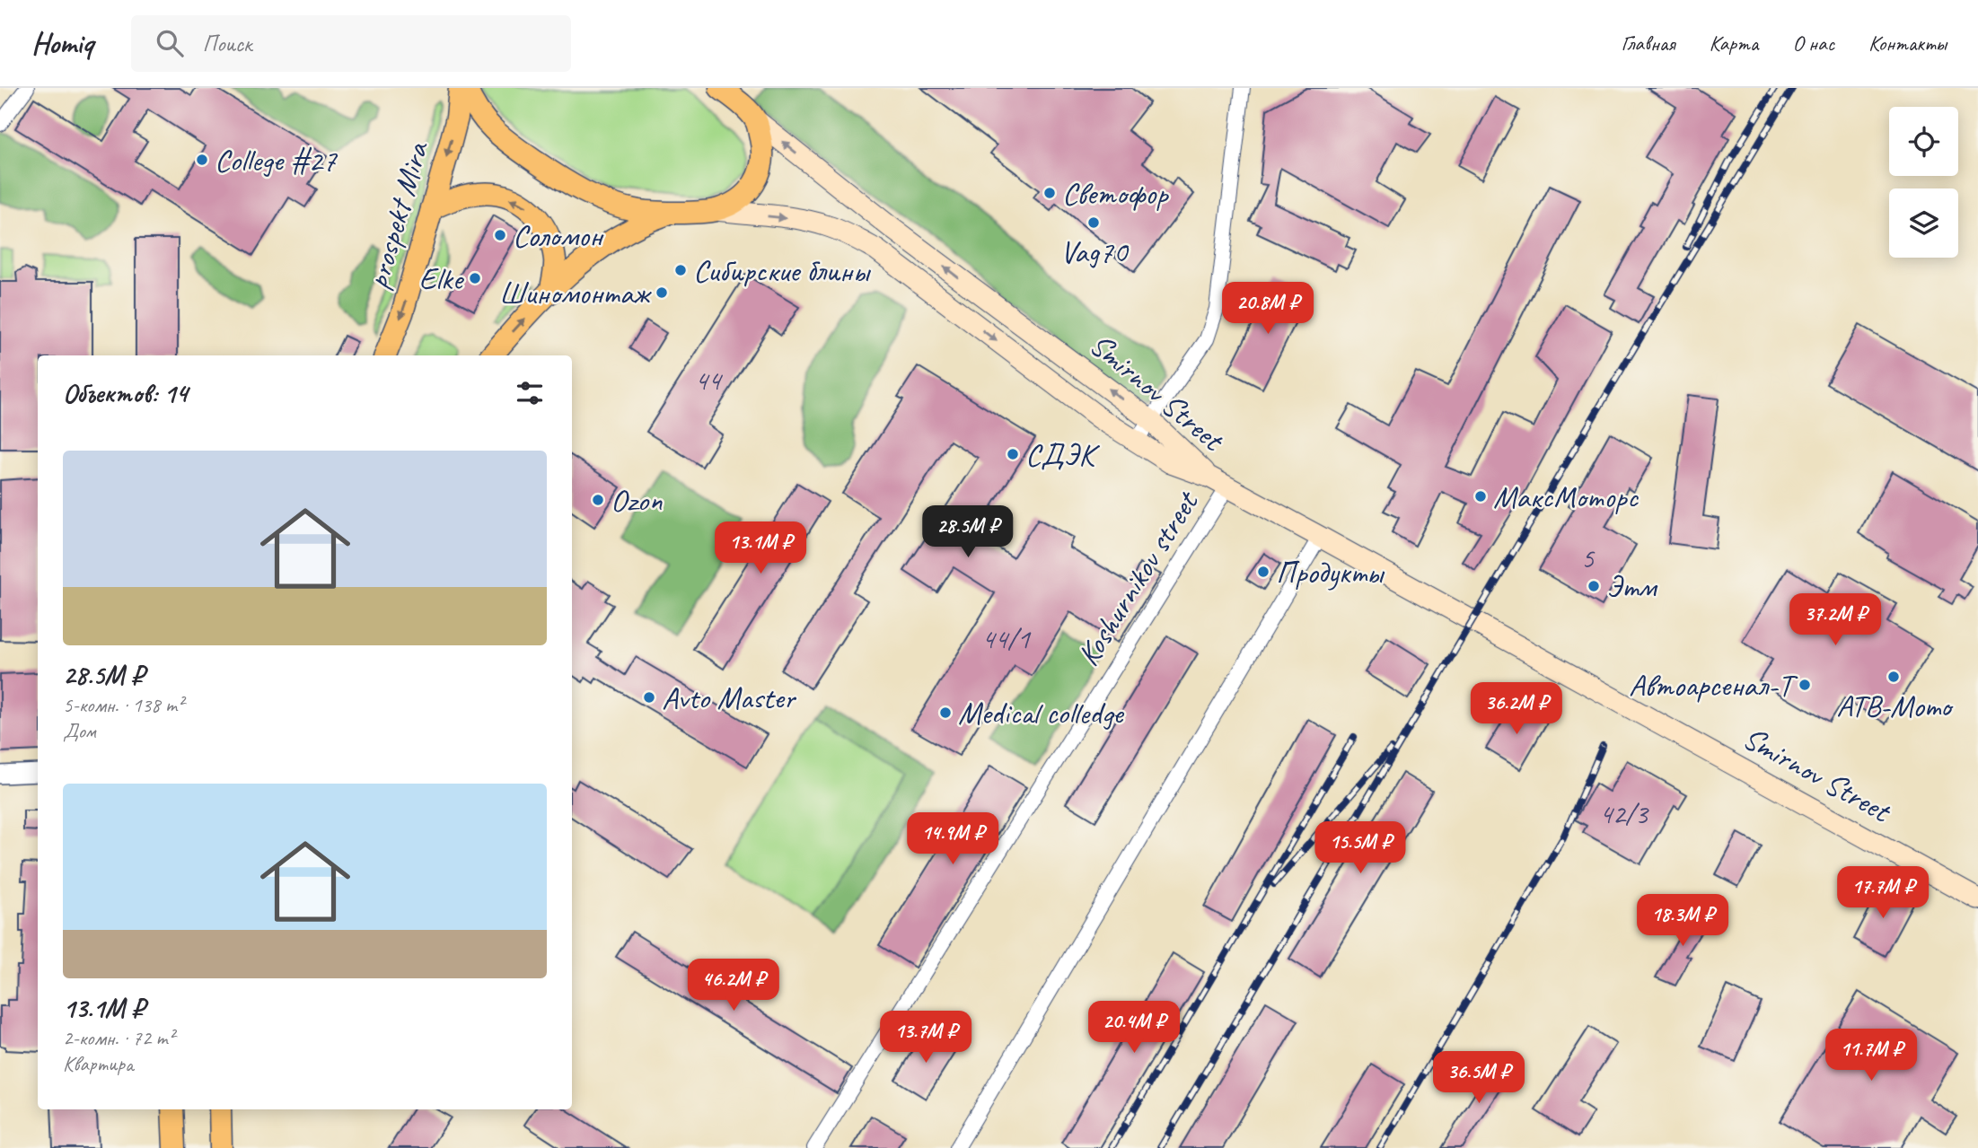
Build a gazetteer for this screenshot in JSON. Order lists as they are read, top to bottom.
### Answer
{
  "streets": {
    "main road": ["prospekt Mira", "Smirnov Street"],
    "street": ["Koshurnikov street"]
  },
  "crossings": [
    ["Smirnov Street", "Koshurnikov street"]
  ],
  "one_way": ["prospekt Mira"],
  "places": [
    "College #27",
    "Светофор",
    "Vag70",
    "Соломон",
    "Сибирские блины",
    "Elke",
    "Шиномонтаж",
    "СДЭК",
    "МаксМоторс",
    "Ozon",
    "Продукты",
    "Этм",
    "АТВ-Мото",
    "Автоарсенал-Т",
    "Avto Master",
    "Medical colledge"
  ],
  "house_numbers": [
    "44",
    "5",
    "44/1",
    "42/3"
  ],
  "page": {
    "header": "Homiq",
    "search": "Поиск",
    "nav": [
      "Главная",
      "Карта",
      "О нас",
      "Контакты"
    ],
    "price": [
      "20.8M ₽",
      "28.5M ₽",
      "13.1M ₽",
      "37.2M ₽",
      "36.2M ₽",
      "14.9M ₽",
      "15.5M ₽",
      "17.7M ₽",
      "18.3M ₽",
      "46.2M ₽",
      "20.4M ₽",
      "13.7M ₽",
      "11.7M ₽",
      "36.5M ₽"
    ],
    "heading": "Объектов: 14",
    "list": [
      {
        "name": "28.5M ₽",
        "note": "5-комн. · 138 m² · Дом"
      },
      {
        "name": "13.1M ₽",
        "note": "2-комн. · 72 m² · Квартира"
      }
    ]
  }
}
